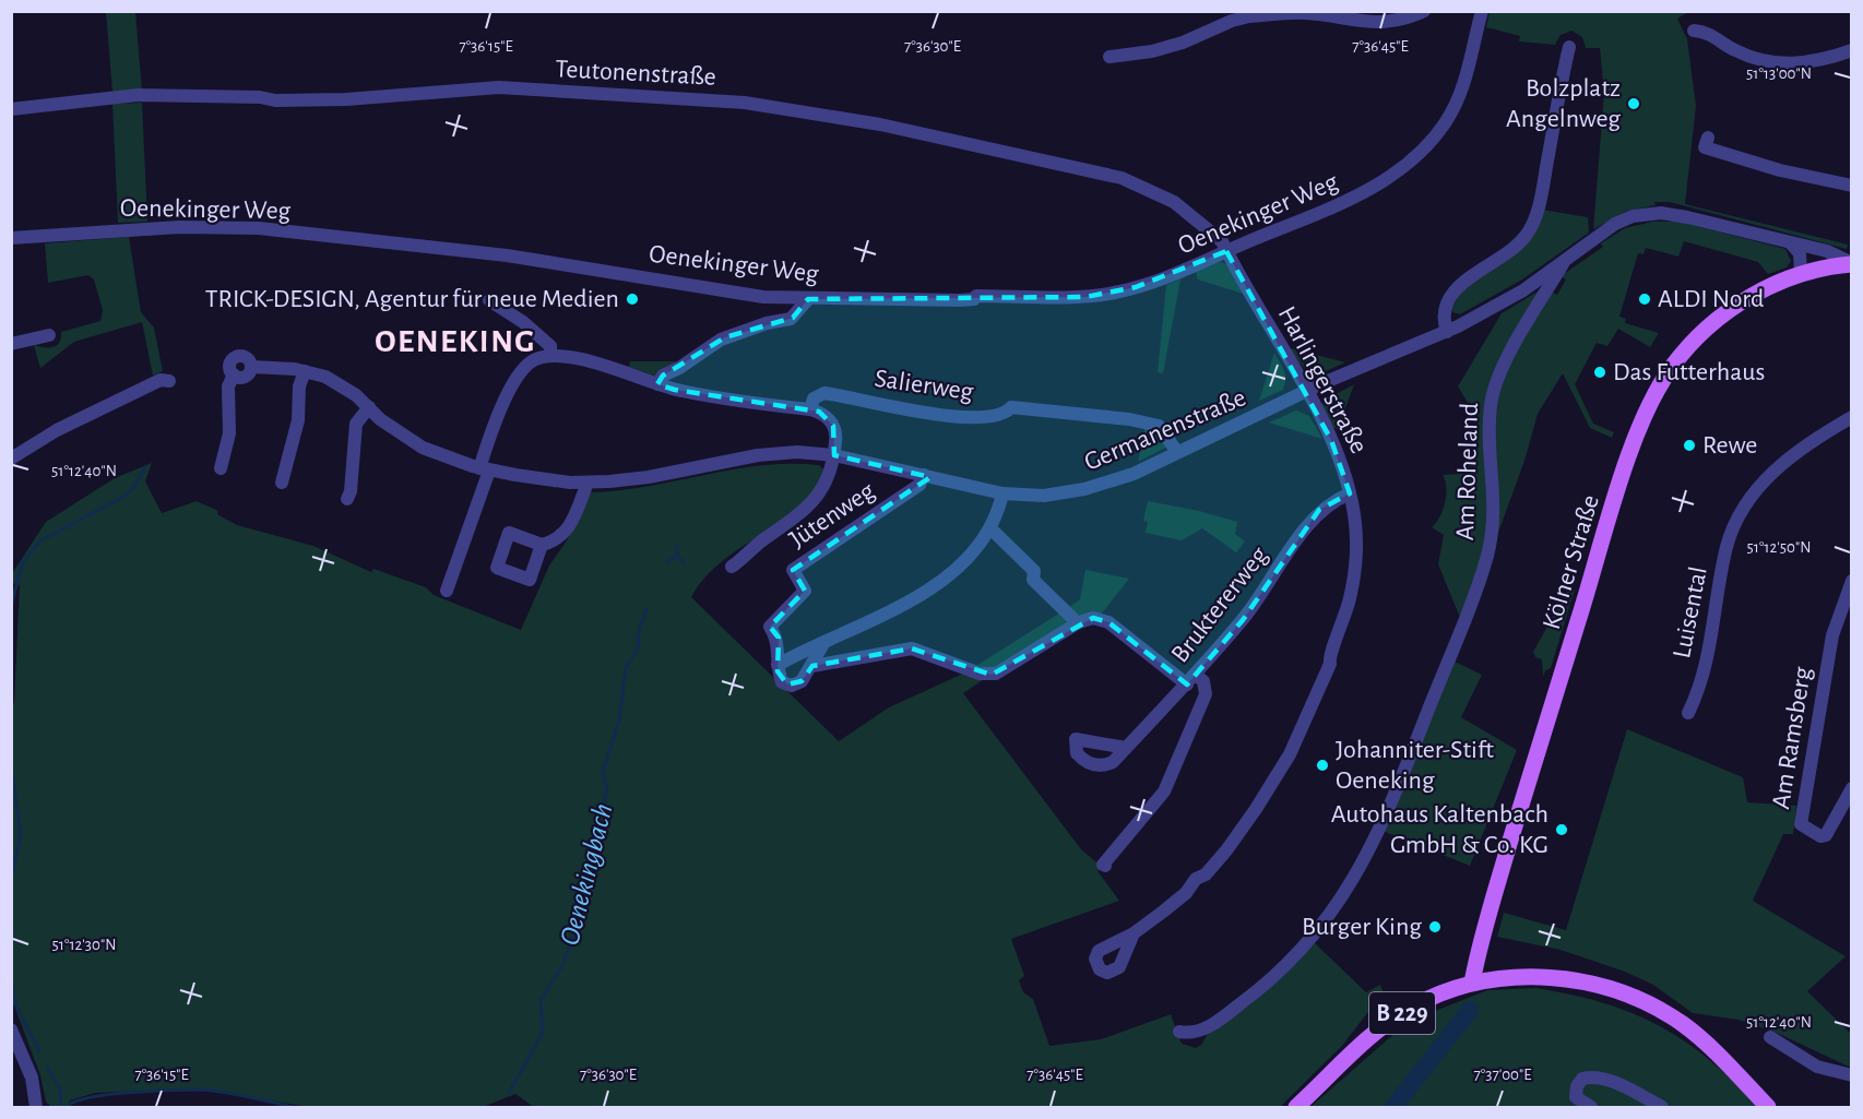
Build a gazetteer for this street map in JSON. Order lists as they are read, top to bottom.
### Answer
{
  "streets": {
    "main road": ["Kölner Straße", "B 229"],
    "street": [
      "Teutonenstraße",
      "Oenekinger Weg",
      "Harlingerstraße",
      "Salierweg",
      "Germanenstraße",
      "Am Roheland",
      "Jütenweg",
      "Bruktererweg",
      "Luisental",
      "Am Ramsberg"
    ]
  },
  "crossings": [
    ["Teutonenstraße", "Oenekinger Weg"],
    ["Teutonenstraße", "Harlingerstraße"],
    ["Oenekinger Weg", "Harlingerstraße"],
    ["Harlingerstraße", "Germanenstraße"],
    ["Harlingerstraße", "Bruktererweg"],
    ["Salierweg", "Germanenstraße"],
    ["Germanenstraße", "Am Roheland"],
    ["Germanenstraße", "Jütenweg"],
    ["Germanenstraße", "Kölner Straße"],
    ["Kölner Straße", "B 229"]
  ],
  "districts": ["OENEKING"],
  "water": ["Oenekingbach"],
  "places": [
    "Bolzplatz Angelnweg",
    "TRICK-DESIGN, Agentur für neue Medien",
    "ALDI Nord",
    "Das Futterhaus",
    "Rewe",
    "Johanniter-Stift Oeneking",
    "Autohaus Kaltenbach GmbH & Co. KG",
    "Burger King"
  ],
  "coordinates": [
    "7°36'15\"E",
    "7°36'30\"E",
    "7°36'45\"E",
    "51°13'00\"N",
    "51°12'40\"N",
    "51°12'50\"N",
    "51°12'30\"N",
    "7°37'00\"E"
  ]
}
